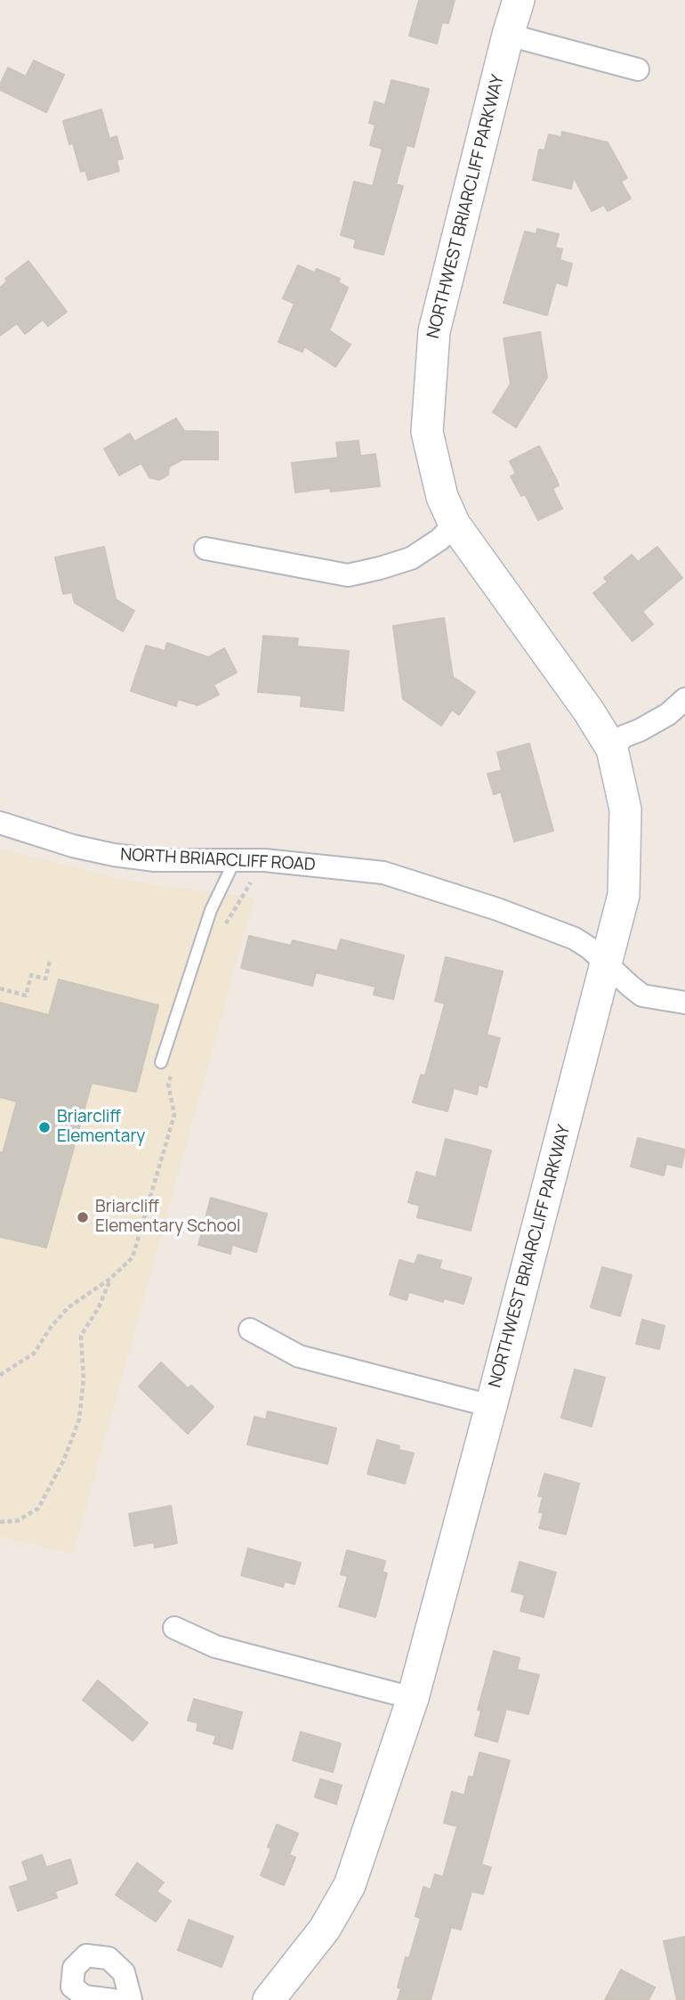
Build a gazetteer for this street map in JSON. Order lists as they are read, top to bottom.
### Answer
{
  "streets": {
    "main road": ["NORTHWEST BRIARCLIFF PARKWAY"],
    "street": ["NORTH BRIARCLIFF ROAD"]
  },
  "crossings": [
    ["NORTHWEST BRIARCLIFF PARKWAY", "NORTH BRIARCLIFF ROAD"]
  ],
  "places": ["Briarcliff Elementary", "Briarcliff Elementary School"]
}
